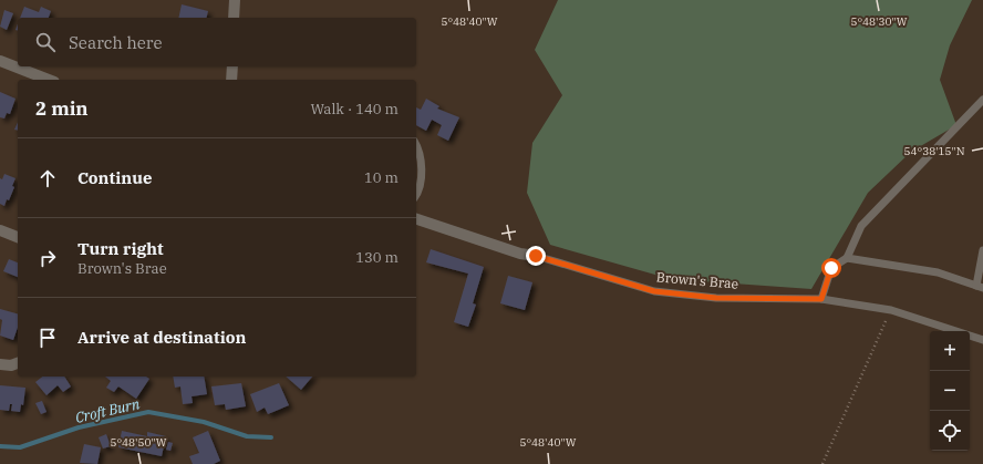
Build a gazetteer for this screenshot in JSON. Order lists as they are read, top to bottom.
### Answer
{
  "streets": {
    "street": ["Brown's Brae"]
  },
  "water": ["Croft Burn"],
  "page": {
    "search": "Search here",
    "heading": ["2 min", "Walk · 140 m"],
    "list": [
      ["Continue", "10 m"],
      ["Turn right", "Brown's Brae", "130 m"],
      "Arrive at destination"
    ],
    "map_buttons": ["+", "−"]
  },
  "coordinates": [
    "5°48'40\"W",
    "5°48'30\"W",
    "54°38'15\"N",
    "5°48'50\"W"
  ]
}
